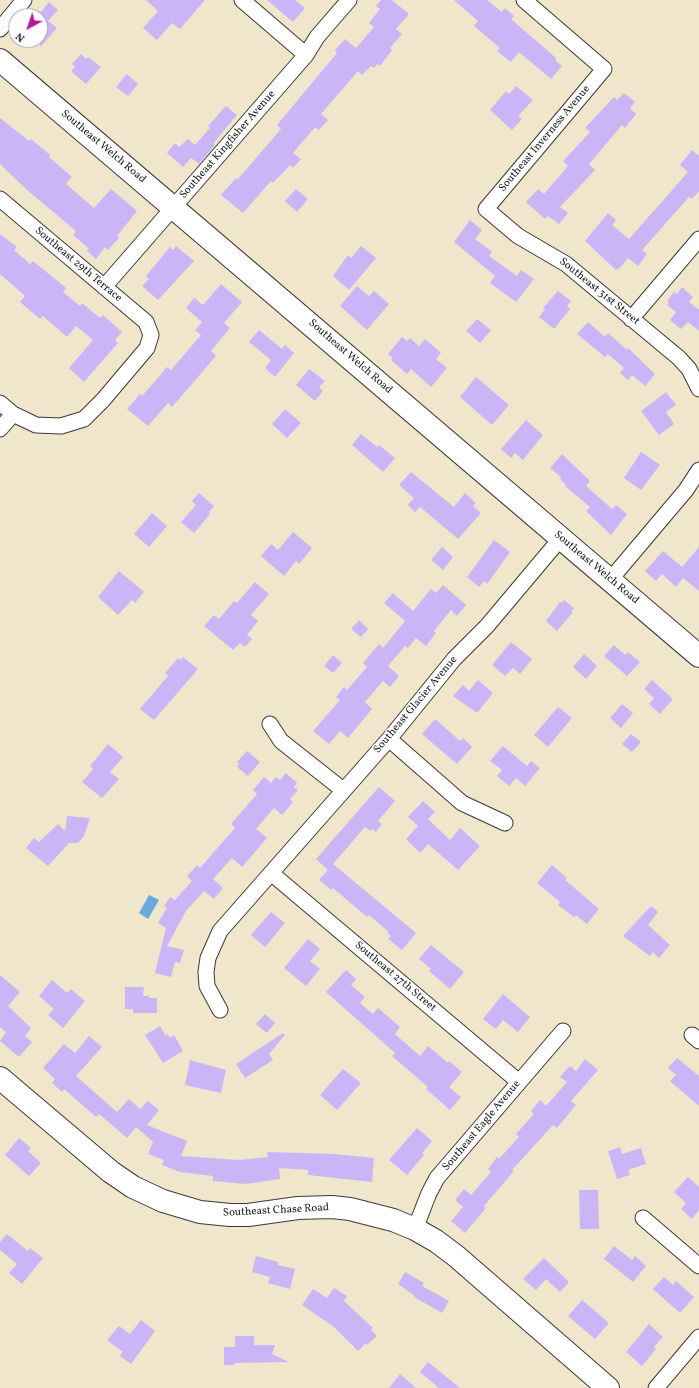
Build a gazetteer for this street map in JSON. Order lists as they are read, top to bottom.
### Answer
{
  "streets": {
    "street": [
      "Southeast Inverness Avenue",
      "Southeast Kingfisher Avenue",
      "Southeast Welch Road",
      "Southeast 29th Terrace",
      "Southeast 31st Street",
      "Southeast Glacier Avenue",
      "Southeast 27th Street",
      "Southeast Eagle Avenue",
      "Southeast Chase Road"
    ]
  },
  "crossings": [
    ["Southeast Inverness Avenue", "Southeast 31st Street"],
    ["Southeast Kingfisher Avenue", "Southeast Welch Road"],
    ["Southeast Kingfisher Avenue", "Southeast 29th Terrace"],
    ["Southeast Welch Road", "Southeast Glacier Avenue"],
    ["Southeast Glacier Avenue", "Southeast 27th Street"],
    ["Southeast 27th Street", "Southeast Eagle Avenue"],
    ["Southeast Eagle Avenue", "Southeast Chase Road"]
  ],
  "north": "bottom left"
}
